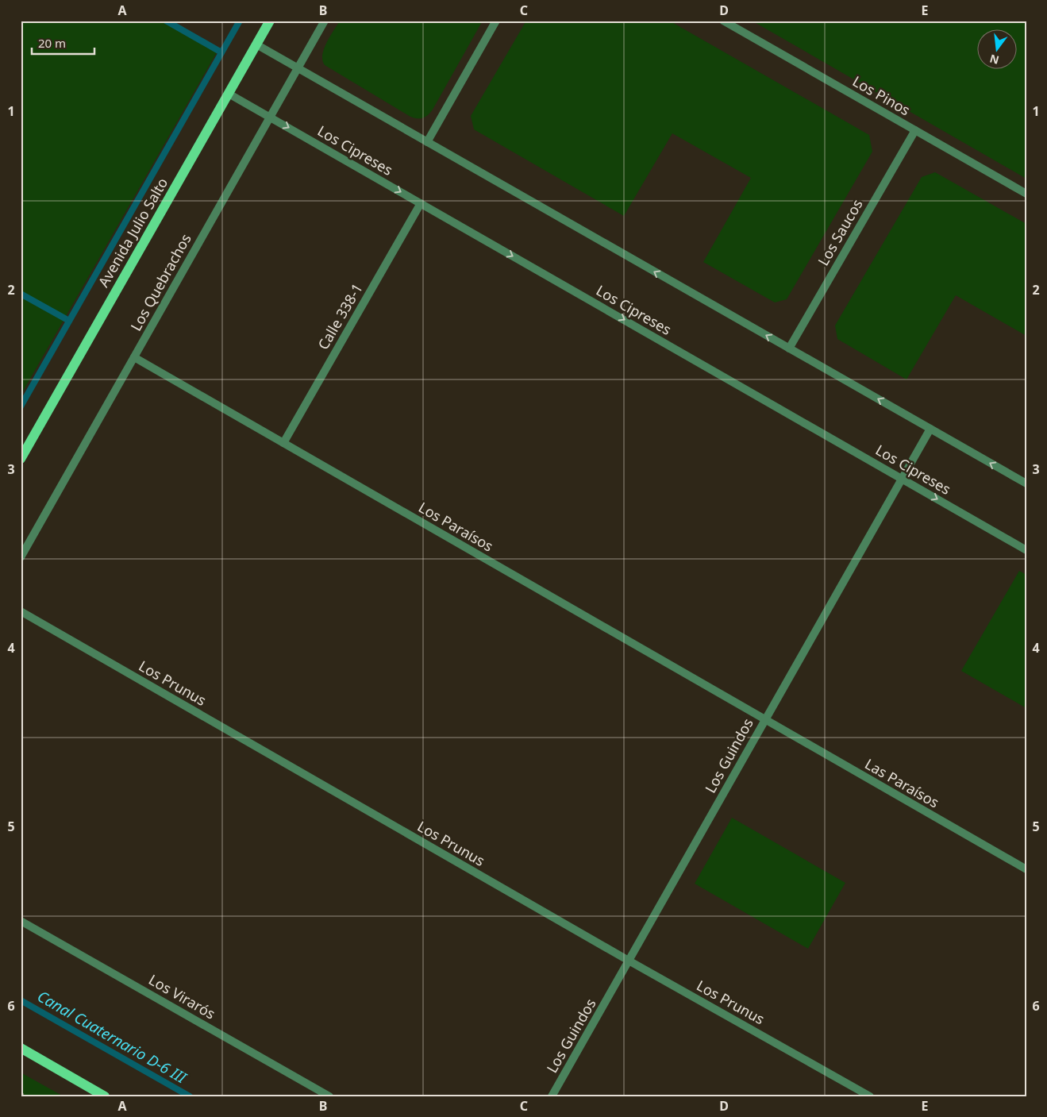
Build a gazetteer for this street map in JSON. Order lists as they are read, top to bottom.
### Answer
{
  "streets": {
    "main road": ["Avenida Julio Salto"],
    "street": [
      "Los Pinos",
      "Los Cipreses",
      "Los Saucos",
      "Los Quebrachos",
      "Calle 338-1",
      "Los Paraísos",
      "Los Prunus",
      "Los Guindos",
      "Las Paraísos",
      "Los Virarós"
    ]
  },
  "crossings": [
    ["Los Pinos", "Los Saucos"],
    ["Los Cipreses", "Avenida Julio Salto"],
    ["Los Cipreses", "Los Quebrachos"],
    ["Los Cipreses", "Calle 338-1"],
    ["Los Cipreses", "Los Guindos"],
    ["Los Quebrachos", "Los Paraísos"],
    ["Calle 338-1", "Los Paraísos"],
    ["Los Paraísos", "Los Guindos"],
    ["Los Paraísos", "Las Paraísos"],
    ["Los Prunus", "Los Guindos"],
    ["Los Guindos", "Las Paraísos"]
  ],
  "water": ["Canal Cuaternario D-6 III"],
  "scale_bar": "20 m",
  "north": "bottom",
  "grid": {
    "columns": [
      "A",
      "B",
      "C",
      "D",
      "E"
    ],
    "rows": [
      "1",
      "2",
      "3",
      "4",
      "5",
      "6"
    ]
  }
}
